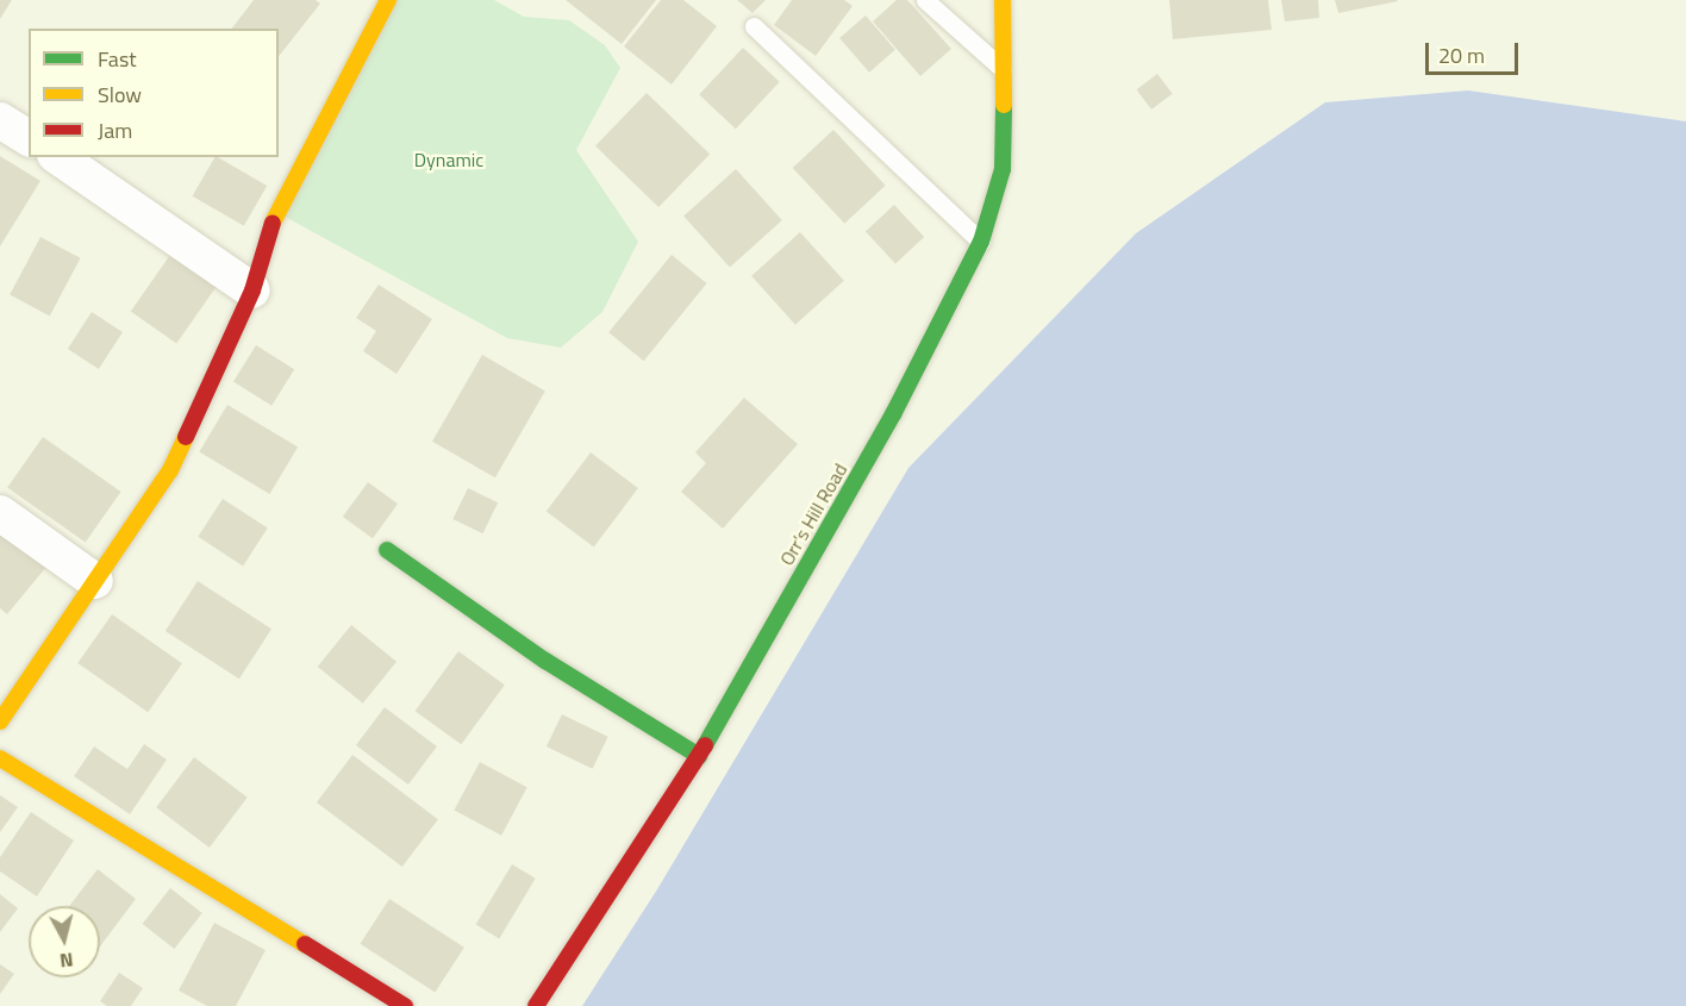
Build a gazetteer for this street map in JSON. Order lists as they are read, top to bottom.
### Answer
{
  "streets": {
    "street": ["Orr’s Hill Road"]
  },
  "parks": ["Dynamic"],
  "legend": ["Fast", "Slow", "Jam"],
  "scale_bar": "20 m",
  "north": "bottom"
}
